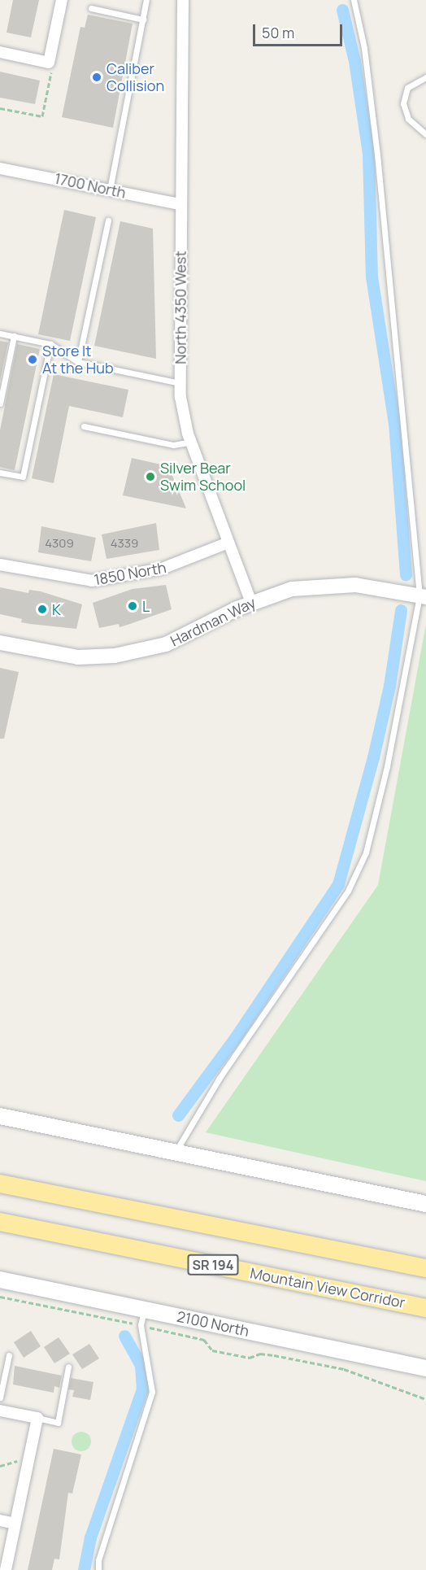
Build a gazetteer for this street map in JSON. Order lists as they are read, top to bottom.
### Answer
{
  "streets": {
    "highway": ["SR 194", "Mountain View Corridor"],
    "main road": ["2100 North"],
    "street": [
      "1700 North",
      "North 4350 West",
      "1850 North",
      "Hardman Way"
    ]
  },
  "crossings": [
    ["1700 North", "North 4350 West"],
    ["North 4350 West", "1850 North"],
    ["North 4350 West", "Hardman Way"]
  ],
  "places": [
    "Caliber Collision",
    "Store It At the Hub",
    "Silver Bear Swim School",
    "L",
    "K"
  ],
  "house_numbers": ["4309", "4339"],
  "scale_bar": "50 m"
}
